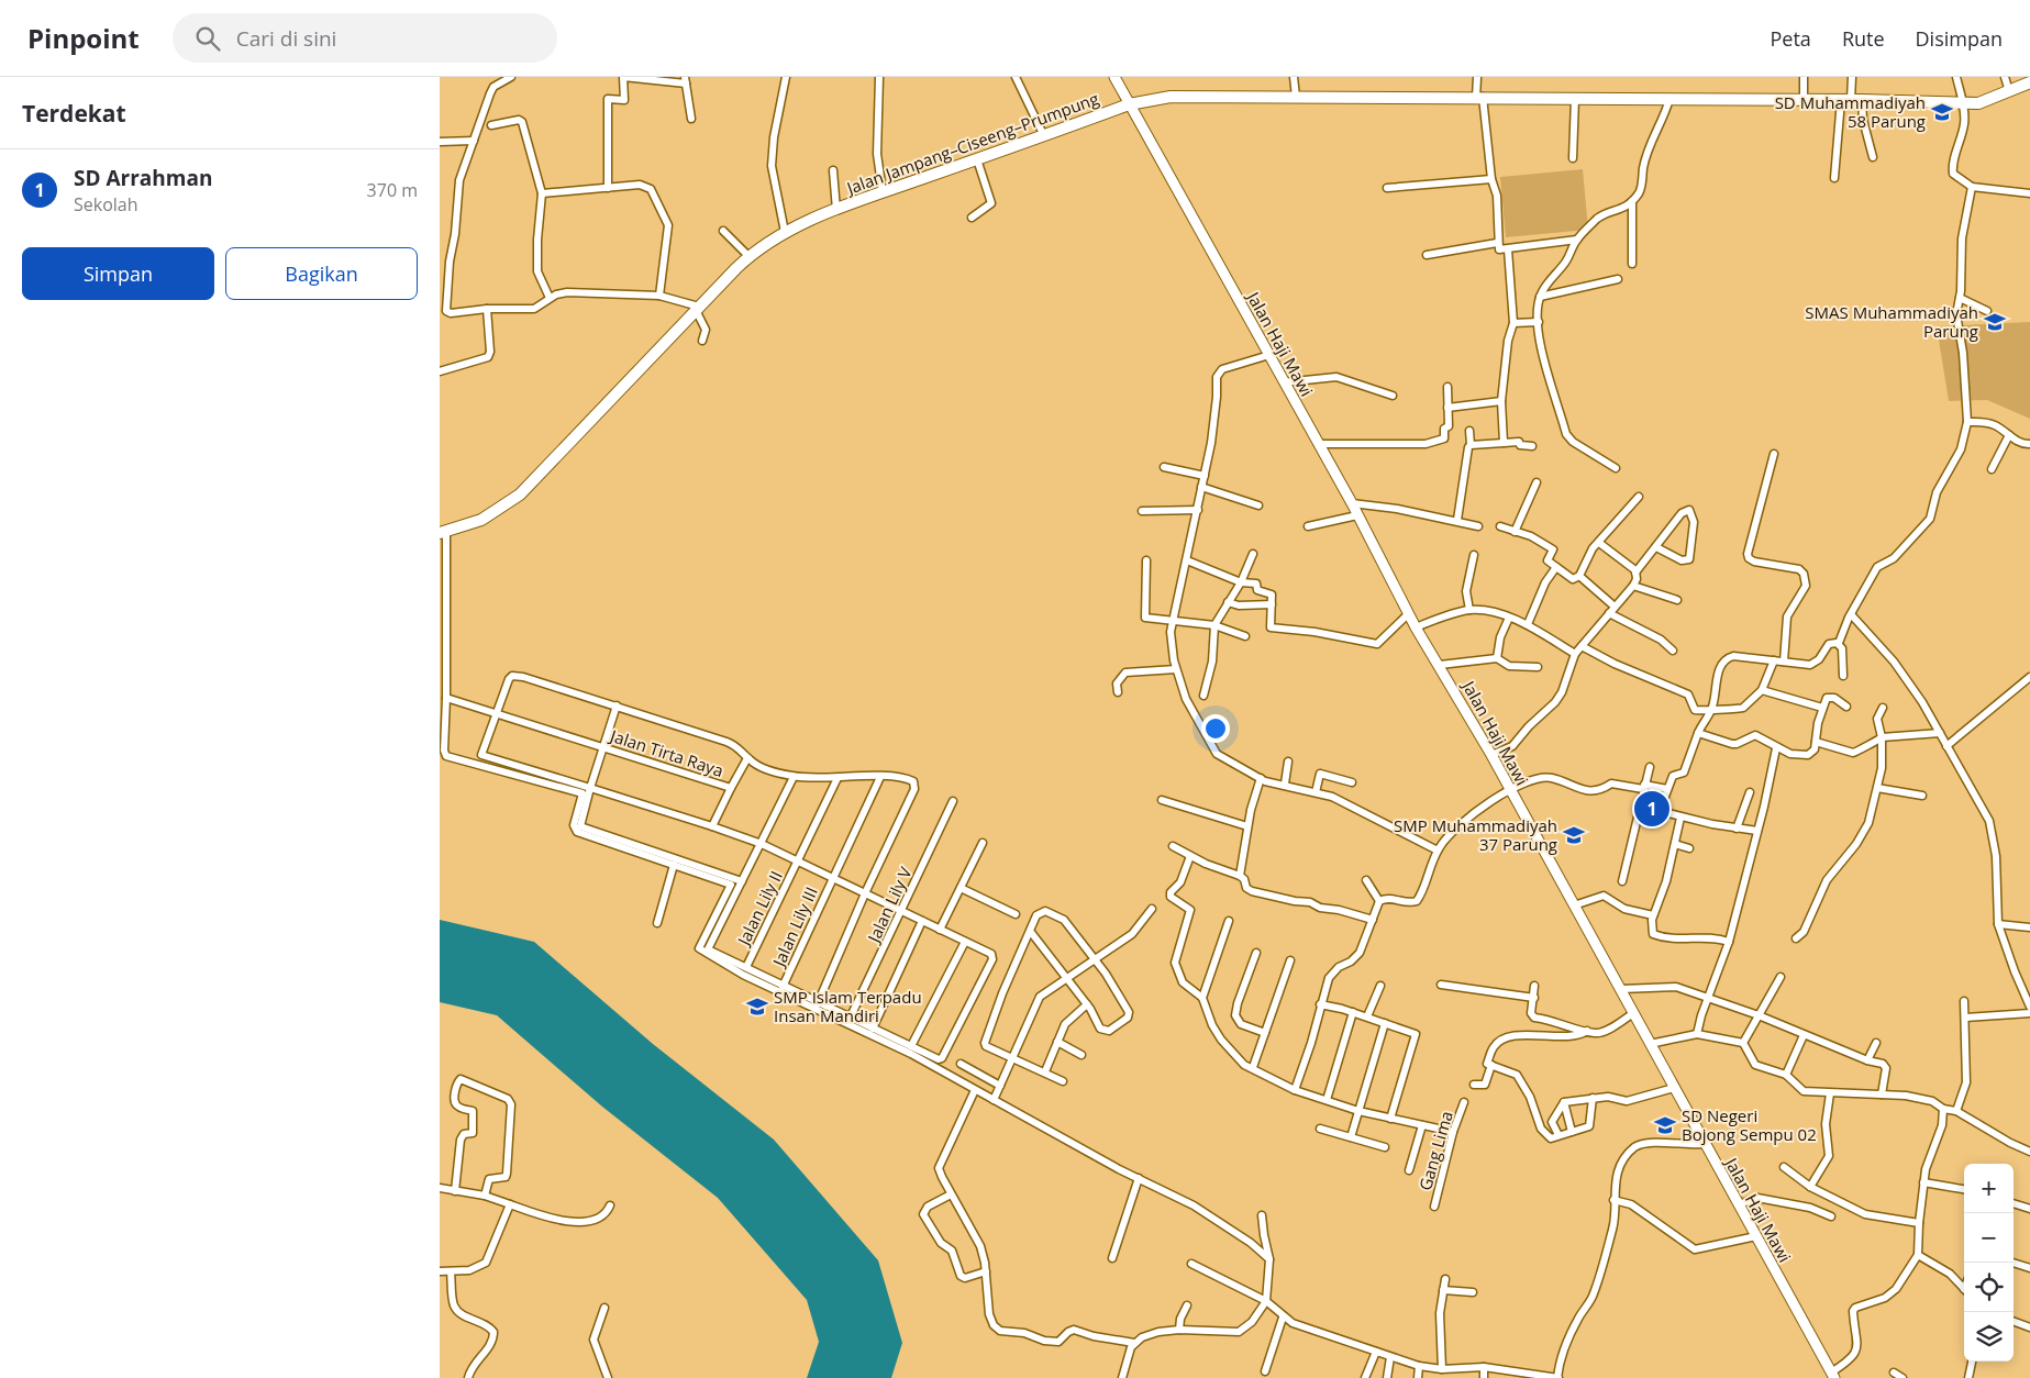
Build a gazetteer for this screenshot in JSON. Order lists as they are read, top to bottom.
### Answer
{
  "streets": {
    "main road": ["Jalan Jampang–Ciseeng–Prumpung"],
    "street": [
      "Jalan Haji Mawi",
      "Jalan Tirta Raya",
      "Jalan Lily V",
      "Jalan Lily II",
      "Jalan Lily III",
      "Gang Lima"
    ]
  },
  "crossings": [
    ["Jalan Jampang–Ciseeng–Prumpung", "Jalan Haji Mawi"]
  ],
  "places": {
    "school or university": [
      "SD Muhammadiyah 58 Parung",
      "SMAS Muhammadiyah Parung",
      "SMP Muhammadiyah 37 Parung",
      "SMP Islam Terpadu Insan Mandiri",
      "SD Negeri Bojong Sempu 02"
    ]
  },
  "page": {
    "header": "Pinpoint",
    "search": "Cari di sini",
    "nav": ["Peta", "Rute", "Disimpan"],
    "heading": "Terdekat",
    "list": [
      {
        "mark": "1",
        "name": "SD Arrahman",
        "note": "Sekolah",
        "value": "370 m"
      }
    ],
    "buttons": ["Simpan", "Bagikan"],
    "pins": "1",
    "map_buttons": ["+", "−"]
  }
}
